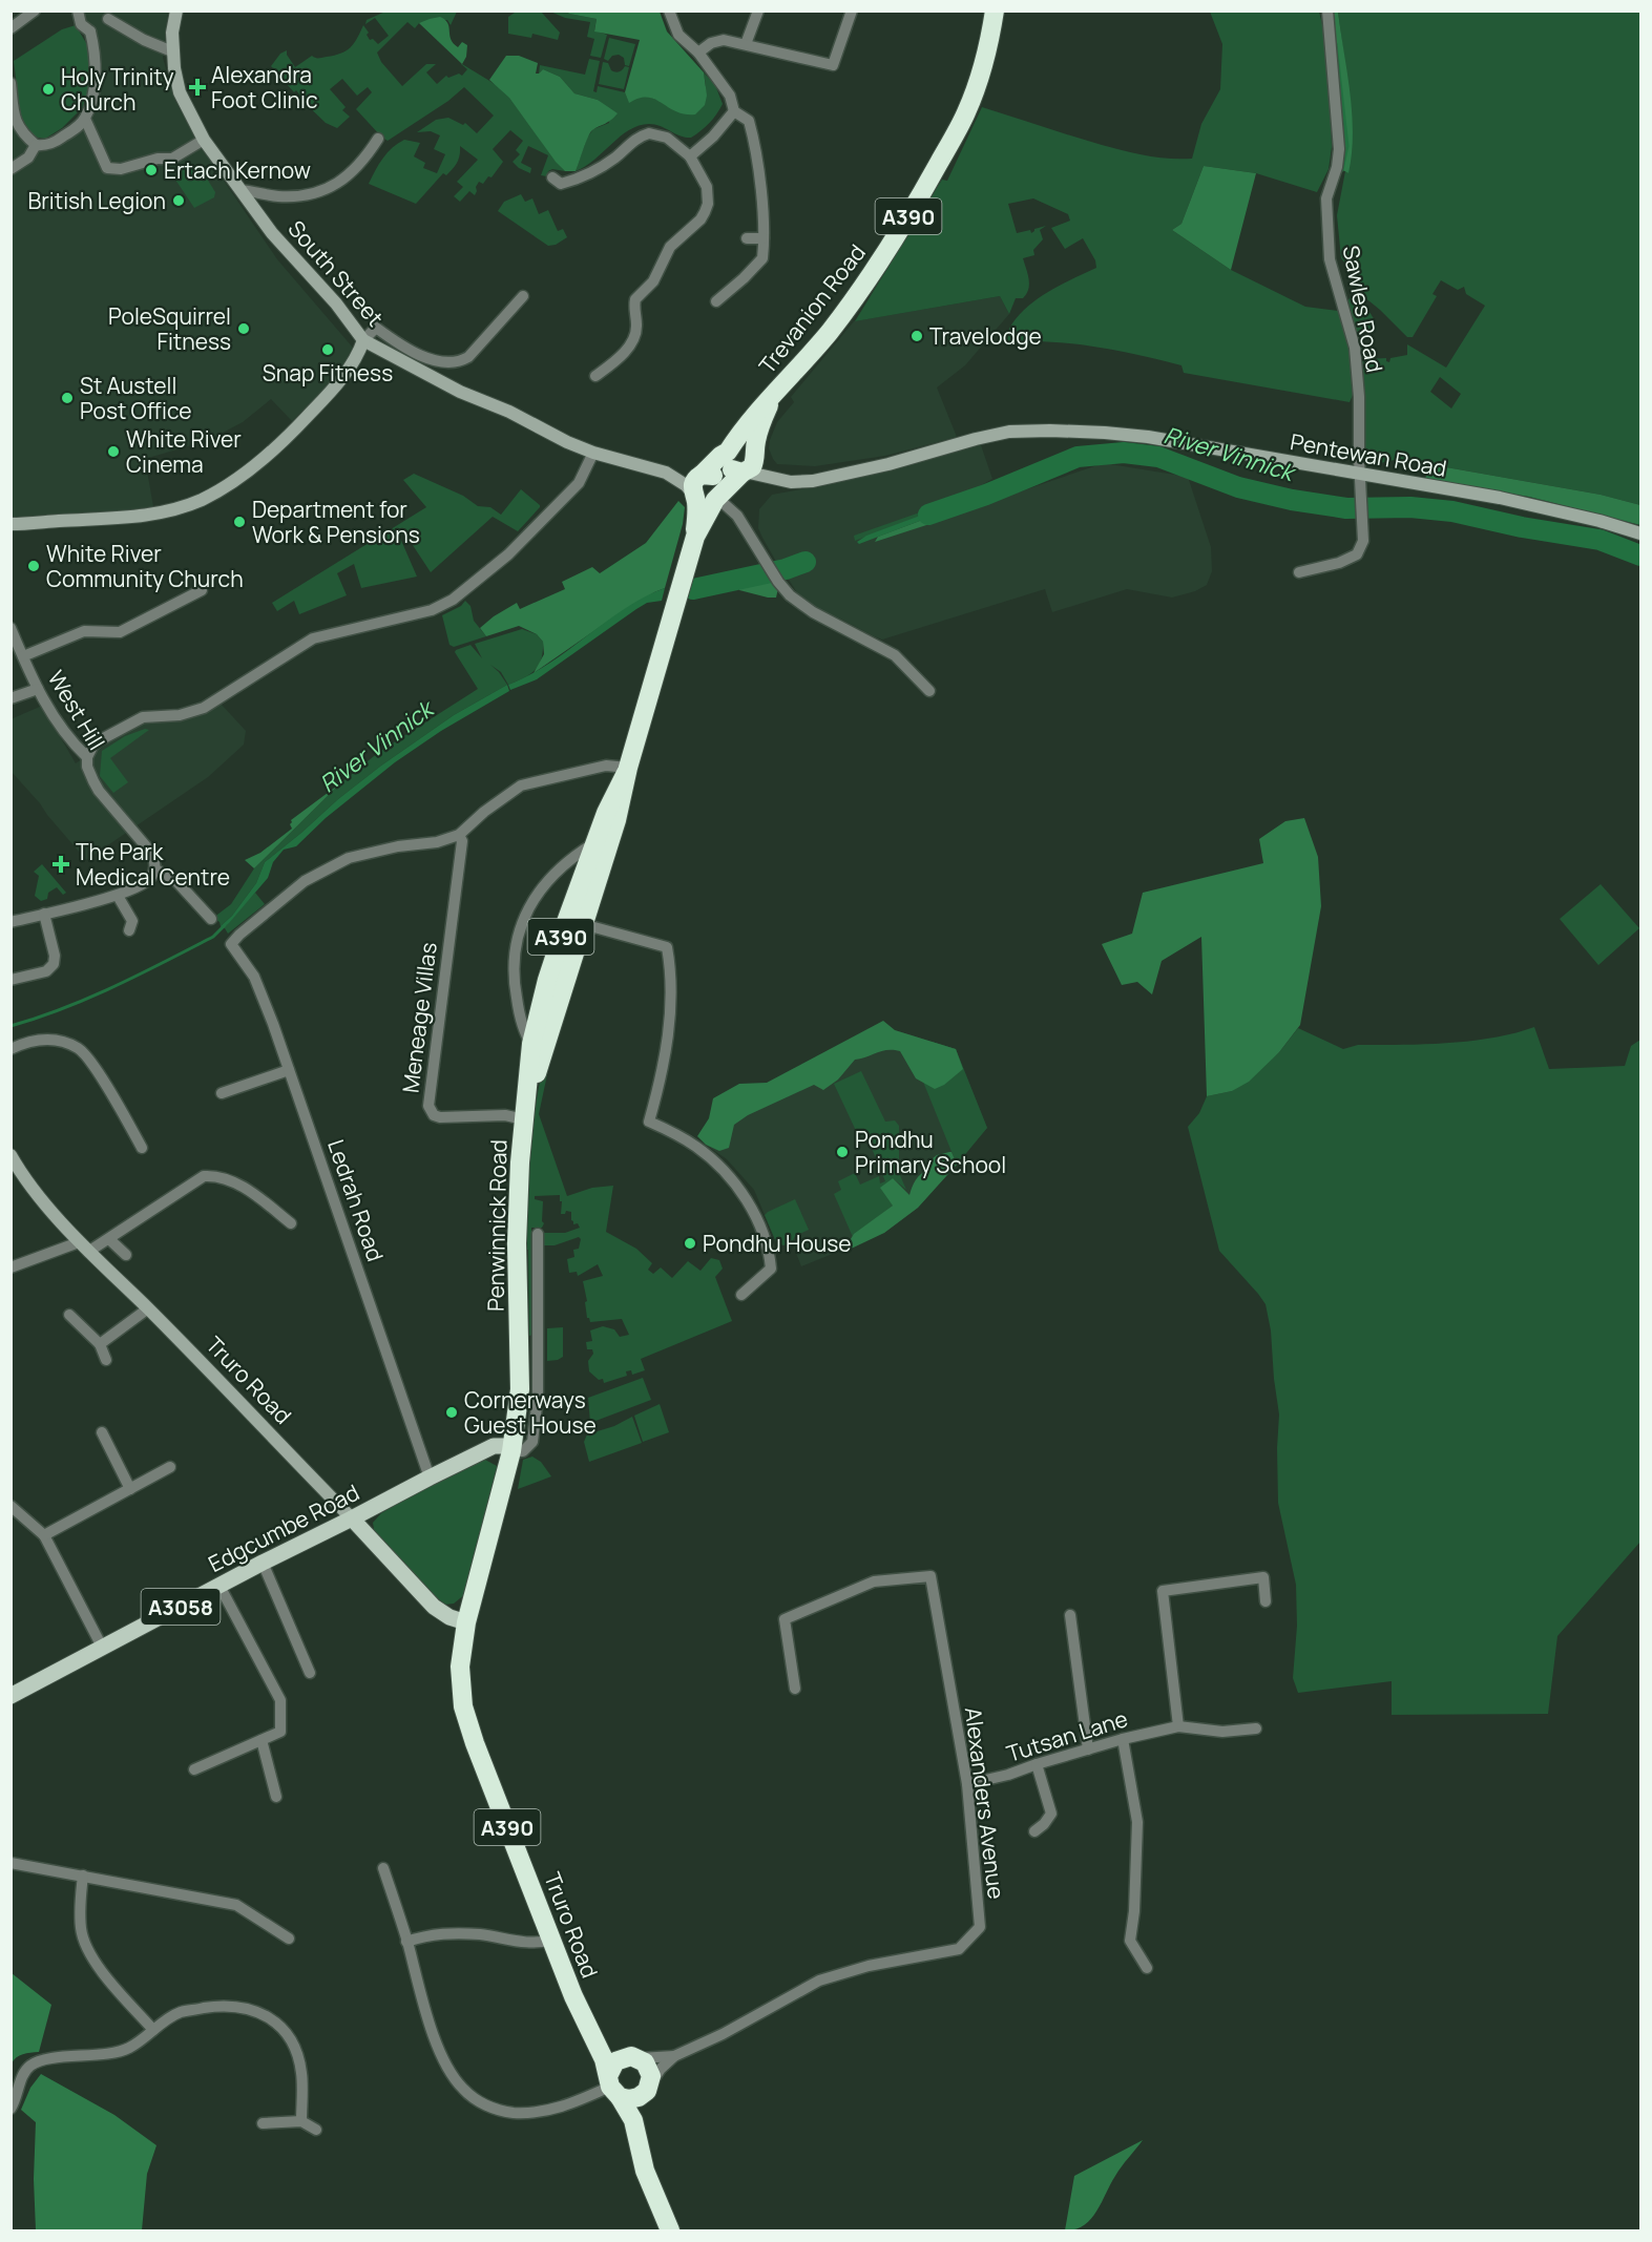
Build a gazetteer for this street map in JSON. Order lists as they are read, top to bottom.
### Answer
{
  "streets": {
    "highway": [
      "A390",
      "Trevanion Road",
      "Penwinnick Road",
      "Truro Road"
    ],
    "main road": [
      "South Street",
      "Pentewan Road",
      "Edgcumbe Road",
      "A3058"
    ],
    "street": [
      "Sawles Road",
      "West Hill",
      "Meneage Villas",
      "Ledrah Road",
      "Tutsan Lane",
      "Alexanders Avenue"
    ]
  },
  "crossings": [
    ["A390", "South Street"],
    ["A390", "Trevanion Road"],
    ["A390", "Pentewan Road"],
    ["A390", "Penwinnick Road"],
    ["South Street", "Penwinnick Road"],
    ["Sawles Road", "Pentewan Road"],
    ["Meneage Villas", "Ledrah Road"],
    ["Meneage Villas", "Penwinnick Road"],
    ["Ledrah Road", "Edgcumbe Road"],
    ["Penwinnick Road", "Truro Road"],
    ["Penwinnick Road", "Edgcumbe Road"],
    ["Truro Road", "Edgcumbe Road"],
    ["Truro Road", "Alexanders Avenue"],
    ["Tutsan Lane", "Alexanders Avenue"]
  ],
  "water": ["River Vinnick"],
  "places": {
    "health": ["Alexandra Foot Clinic", "The Park Medical Centre"],
    "other": [
      "Holy Trinity Church",
      "Ertach Kernow",
      "British Legion",
      "PoleSquirrel Fitness",
      "Travelodge",
      "Snap Fitness",
      "St Austell Post Office",
      "White River Cinema",
      "Department for Work & Pensions",
      "White River Community Church",
      "Pondhu Primary School",
      "Pondhu House",
      "Cornerways Guest House"
    ]
  }
}
